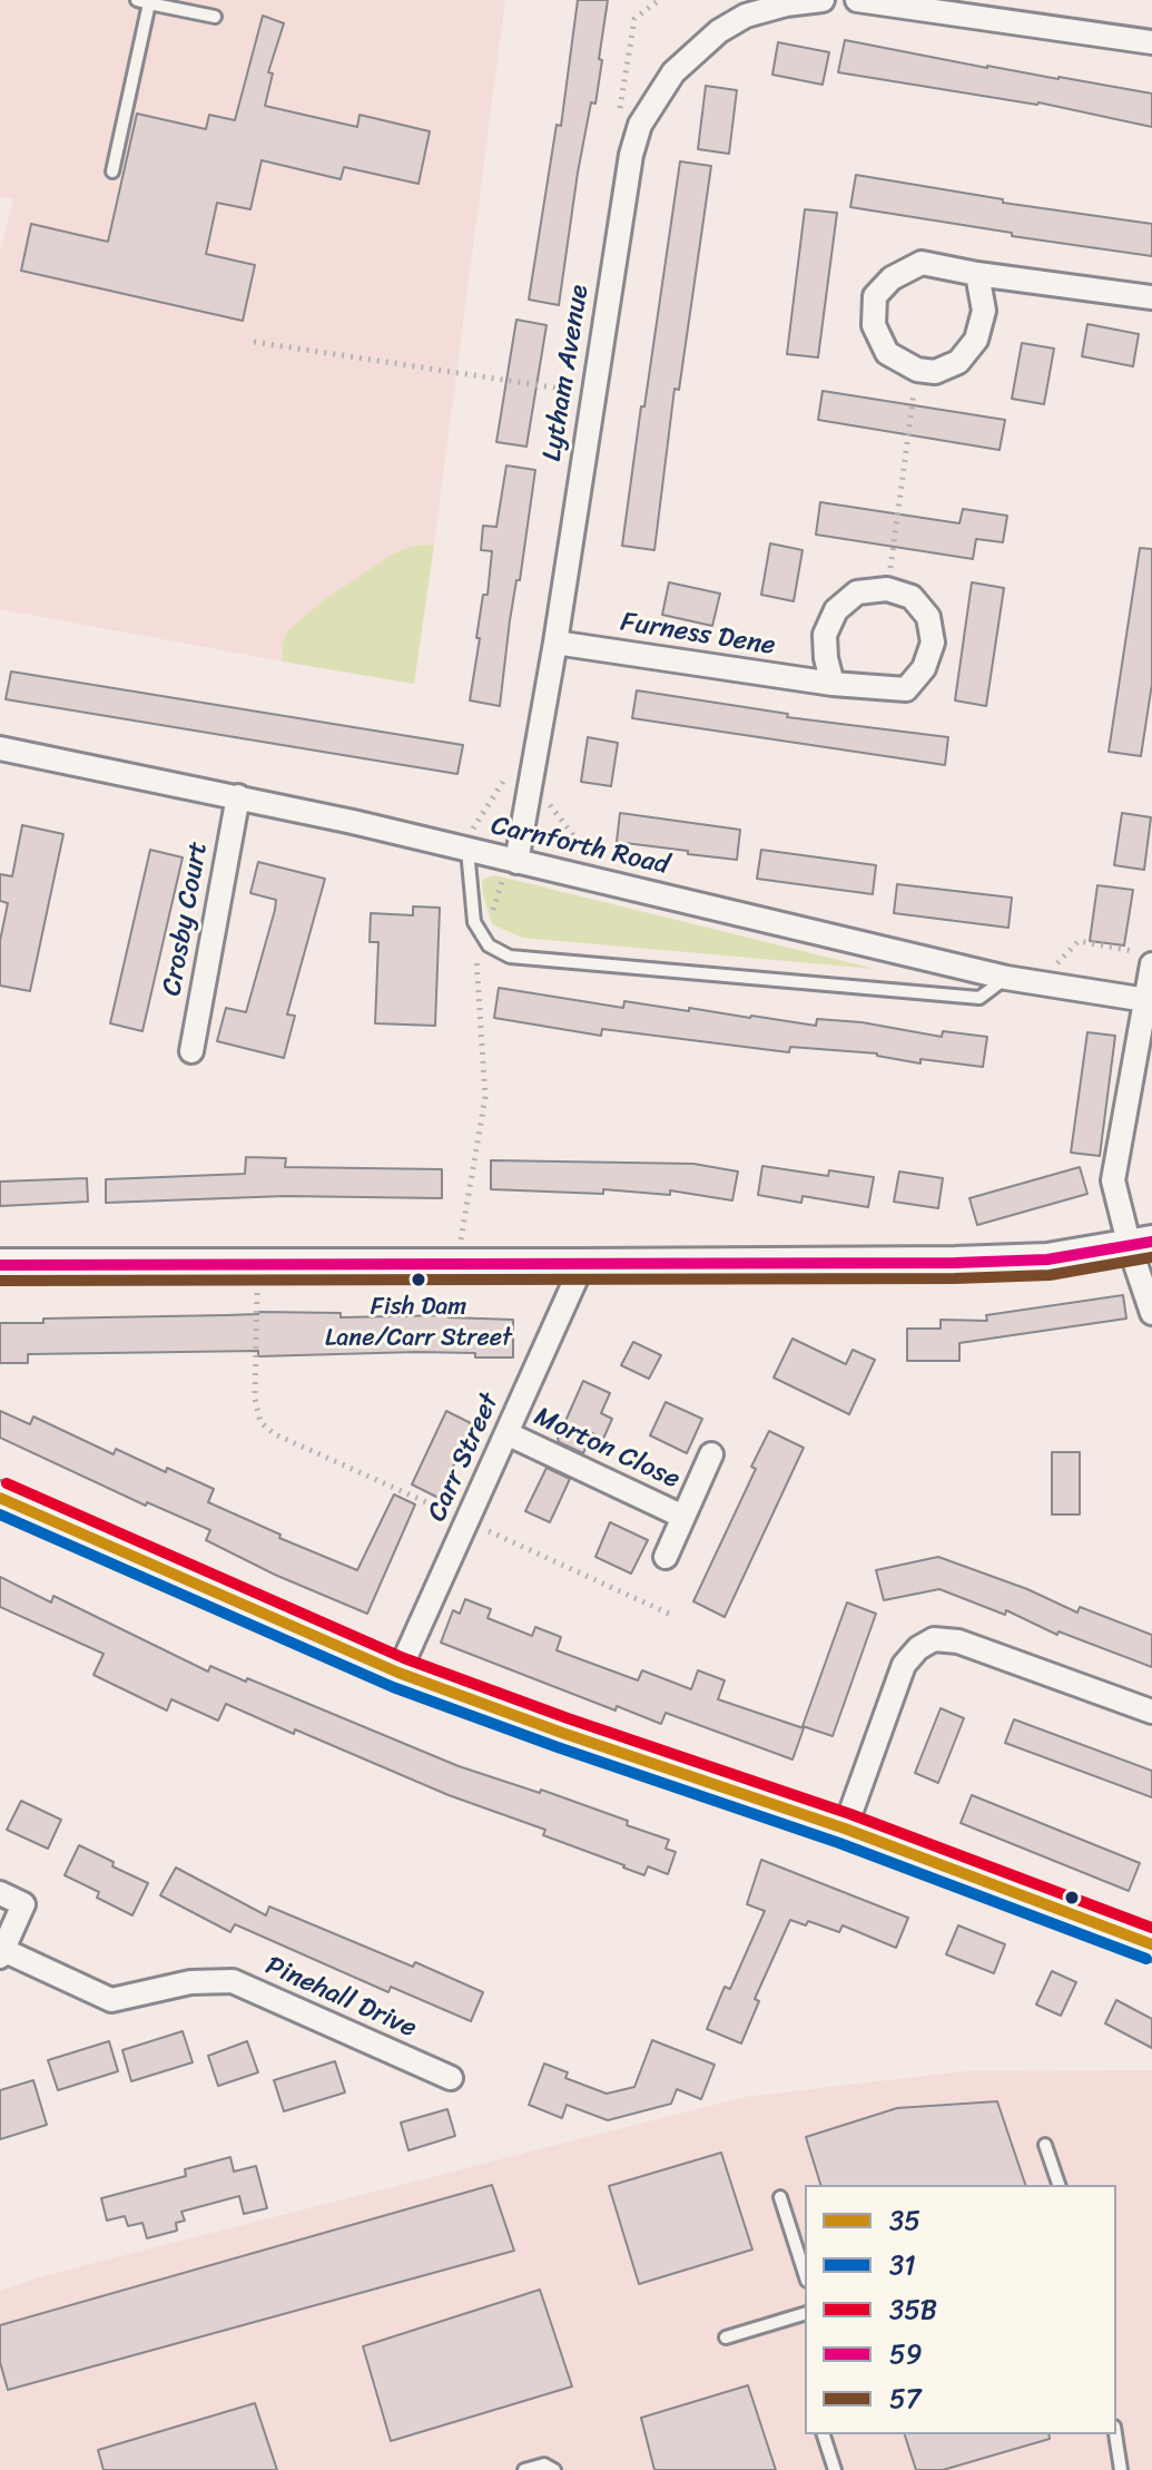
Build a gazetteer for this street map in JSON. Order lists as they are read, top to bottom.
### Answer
{
  "streets": {
    "street": [
      "Lytham Avenue",
      "Furness Dene",
      "Carnforth Road",
      "Crosby Court",
      "Morton Close",
      "Carr Street",
      "Pinehall Drive"
    ]
  },
  "crossings": [
    ["Lytham Avenue", "Furness Dene"],
    ["Lytham Avenue", "Carnforth Road"],
    ["Carnforth Road", "Crosby Court"],
    ["Morton Close", "Carr Street"]
  ],
  "places": ["Fish Dam Lane/Carr Street"],
  "lines": [
    "transit line 59",
    "transit line 57",
    "transit line 35B",
    "transit line 35",
    "transit line 31"
  ],
  "legend": [
    "35",
    "31",
    "35B",
    "59",
    "57"
  ]
}
